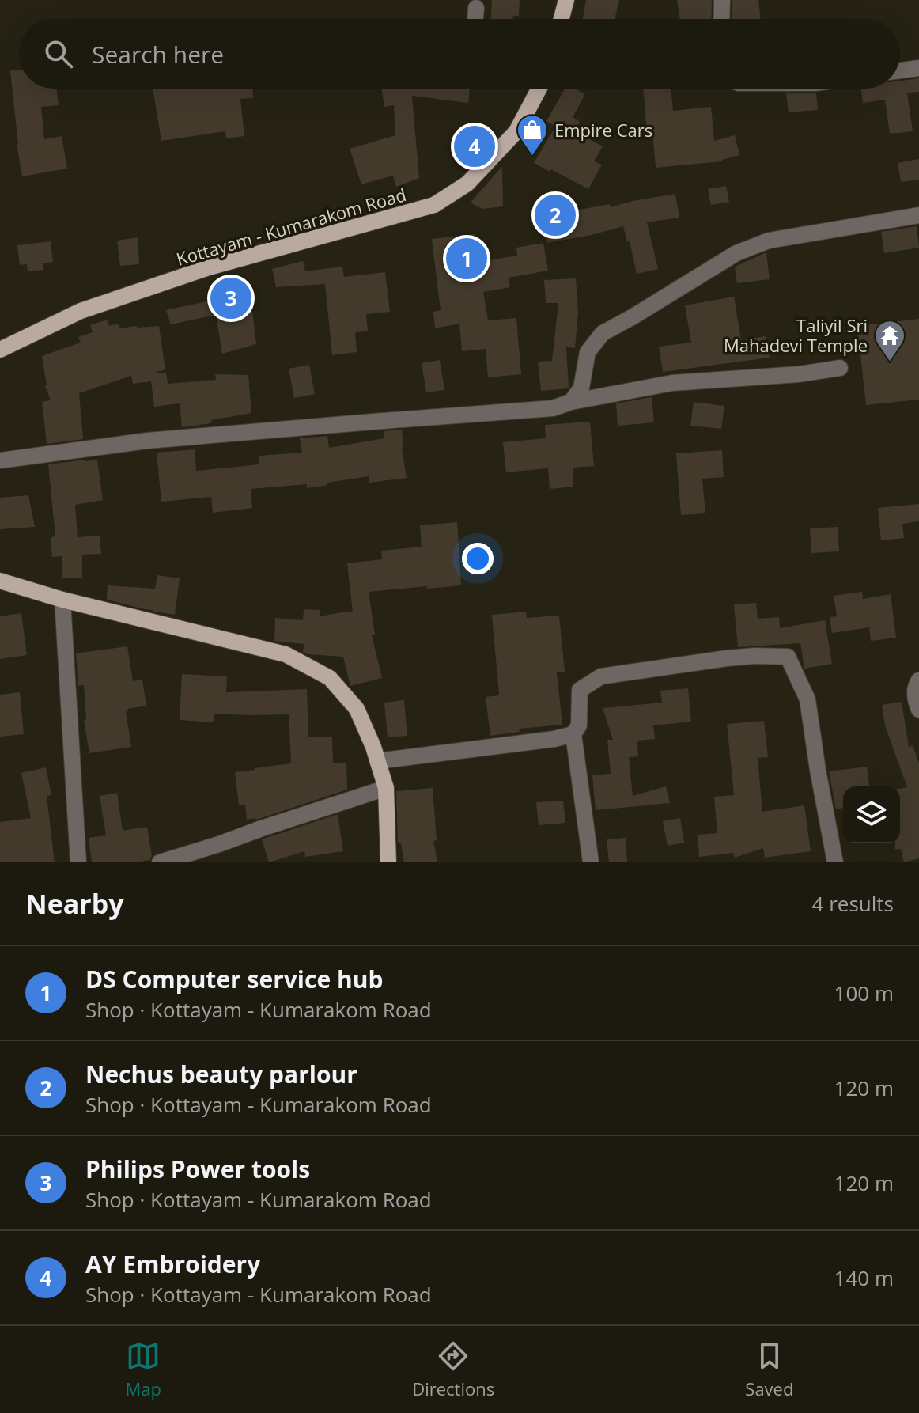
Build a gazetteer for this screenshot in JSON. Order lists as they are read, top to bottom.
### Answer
{
  "streets": {
    "main road": ["Kottayam - Kumarakom Road"]
  },
  "places": {
    "shop": ["Empire Cars"],
    "temple": ["Taliyil Sri Mahadevi Temple"]
  },
  "page": {
    "search": "Search here",
    "pins": [
      "4",
      "2",
      "1",
      "3"
    ],
    "heading": ["Nearby", "4 results"],
    "list": [
      {
        "mark": "1",
        "name": "DS Computer service hub",
        "note": "Shop · Kottayam - Kumarakom Road",
        "value": "100 m"
      },
      {
        "mark": "2",
        "name": "Nechus beauty parlour",
        "note": "Shop · Kottayam - Kumarakom Road",
        "value": "120 m"
      },
      {
        "mark": "3",
        "name": "Philips Power tools",
        "note": "Shop · Kottayam - Kumarakom Road",
        "value": "120 m"
      },
      {
        "mark": "4",
        "name": "AY Embroidery",
        "note": "Shop · Kottayam - Kumarakom Road",
        "value": "140 m"
      }
    ],
    "nav": ["Map", "Directions", "Saved"]
  }
}
